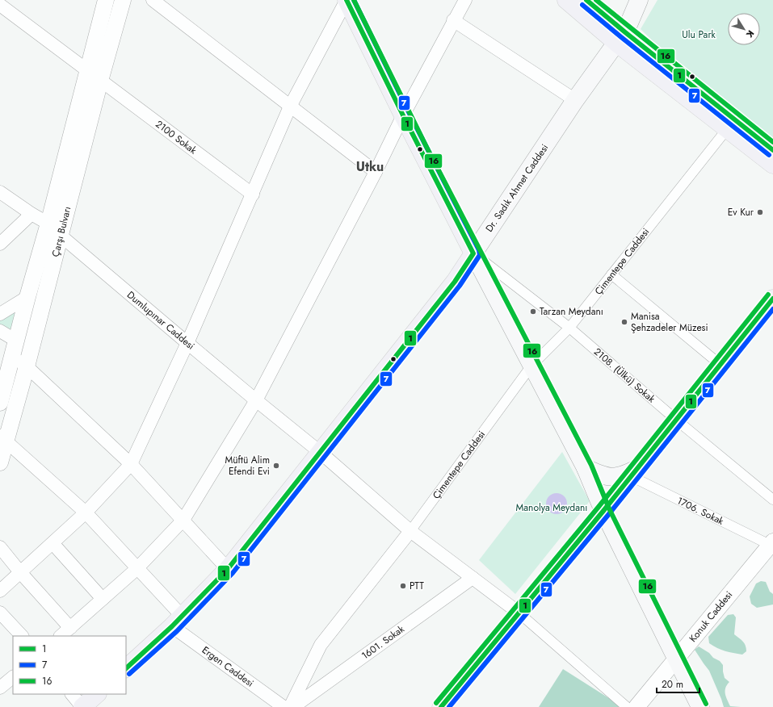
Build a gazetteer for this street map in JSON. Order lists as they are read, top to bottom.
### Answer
{
  "streets": {
    "main road": ["Dr. Sadık Ahmet Caddesi"],
    "street": [
      "2100 Sokak",
      "Çarşı Bulvarı",
      "Çimentepe Caddesi",
      "Dumlupınar Caddesi",
      "2108. (Ülkü) Sokak",
      "1706. Sokak",
      "Konuk Caddesi",
      "1601. Sokak",
      "Ergen Caddesi"
    ]
  },
  "crossings": [
    ["2100 Sokak", "Çarşı Bulvarı"],
    ["Dr. Sadık Ahmet Caddesi", "Dumlupınar Caddesi"],
    ["Dr. Sadık Ahmet Caddesi", "2108. (Ülkü) Sokak"],
    ["Dr. Sadık Ahmet Caddesi", "Ergen Caddesi"],
    ["Çarşı Bulvarı", "Dumlupınar Caddesi"],
    ["Çarşı Bulvarı", "Ergen Caddesi"],
    ["Çimentepe Caddesi", "Dumlupınar Caddesi"],
    ["Çimentepe Caddesi", "2108. (Ülkü) Sokak"],
    ["Dumlupınar Caddesi", "1601. Sokak"],
    ["1706. Sokak", "Konuk Caddesi"]
  ],
  "districts": ["Utku"],
  "parks": ["Ulu Park", "Manolya Meydanı"],
  "places": [
    "Ev Kur",
    "Tarzan Meydanı",
    "Manisa Şehzadeler Müzesi",
    "Müftü Alim Efendi Evi",
    "PTT"
  ],
  "lines": ["transit line 1", "transit line 7", "transit line 16"],
  "legend": ["1", "7", "16"],
  "scale_bar": "20 m",
  "north": "bottom right"
}
